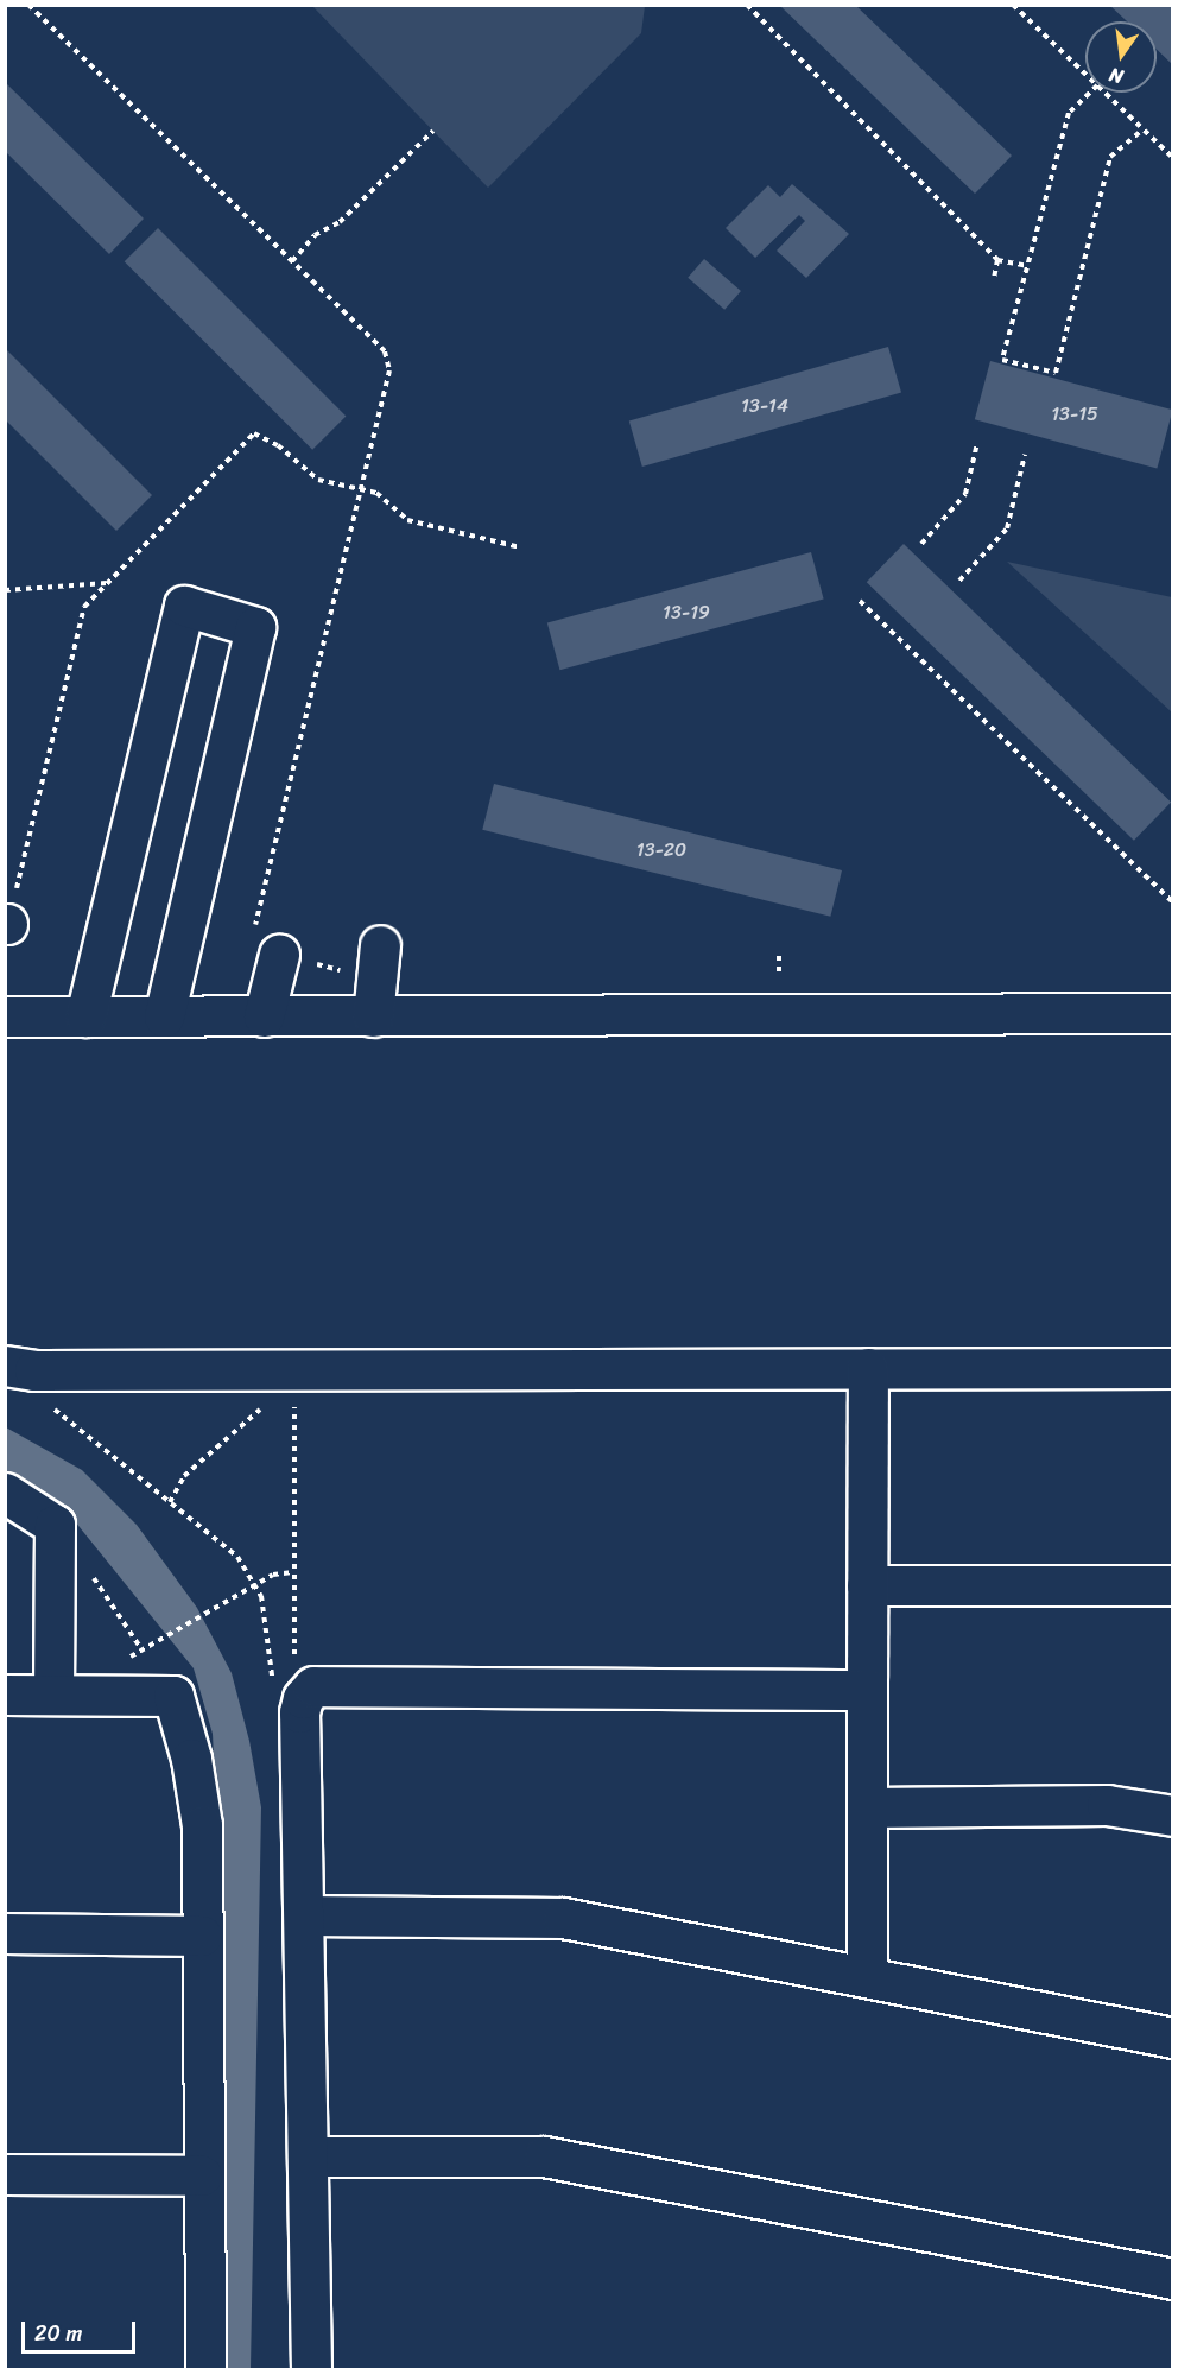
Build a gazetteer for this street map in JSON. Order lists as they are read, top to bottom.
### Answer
{
  "house_numbers": [
    "13-14",
    "13-15",
    "13-19",
    "13-20"
  ],
  "scale_bar": "20 m",
  "north": "bottom"
}
